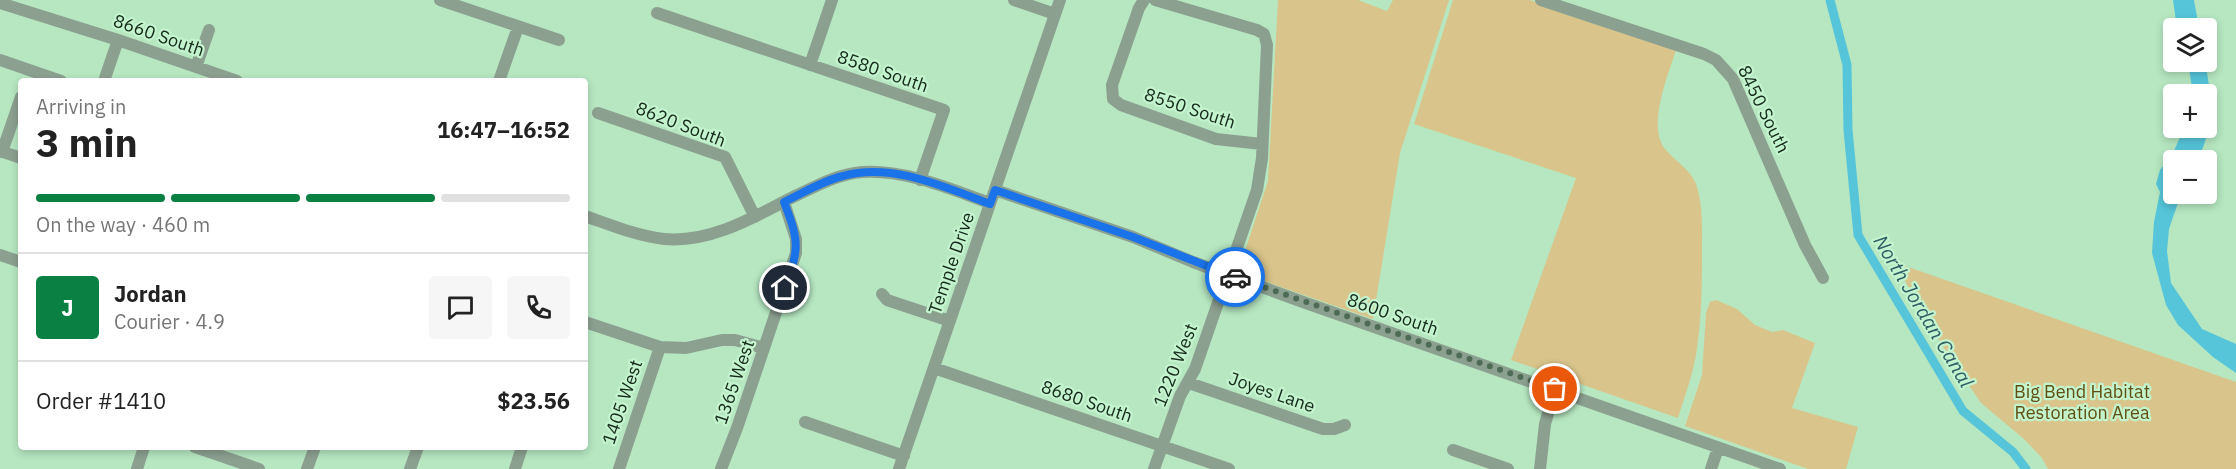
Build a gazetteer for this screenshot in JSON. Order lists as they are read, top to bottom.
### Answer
{
  "streets": {
    "street": [
      "8660 South",
      "8580 South",
      "8550 South",
      "8450 South",
      "8620 South",
      "Temple Drive",
      "8600 South",
      "1220 West",
      "1365 West",
      "Joyes Lane",
      "8680 South",
      "1405 West"
    ]
  },
  "crossings": [
    ["8550 South", "1220 West"],
    ["Temple Drive", "8600 South"],
    ["Temple Drive", "8680 South"],
    ["8600 South", "1220 West"],
    ["1220 West", "Joyes Lane"],
    ["1220 West", "8680 South"]
  ],
  "water": ["North Jordan Canal"],
  "parks": ["Big Bend Habitat Restoration Area"],
  "page": {
    "map_buttons": ["+", "−"],
    "heading": ["3 min", "Arriving in", "16:47–16:52"],
    "panel": [
      "Jordan",
      "Courier · 4.9",
      "Order #1410",
      "$23.56"
    ],
    "bar": "On the way · 460 m",
    "round": "J"
  }
}
